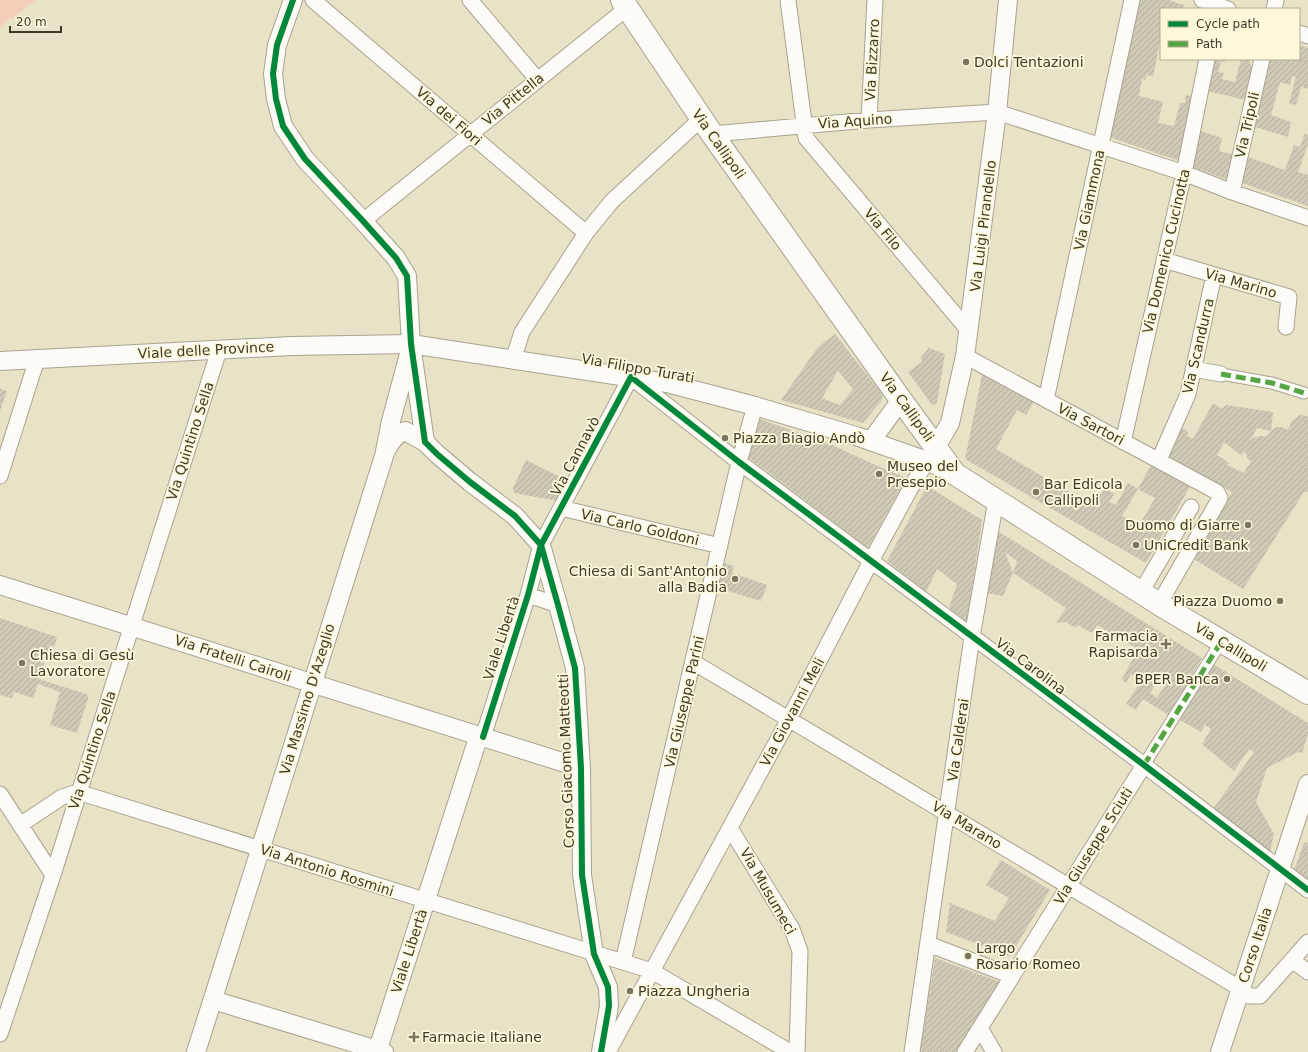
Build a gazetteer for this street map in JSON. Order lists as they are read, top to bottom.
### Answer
{
  "streets": {
    "main road": ["Via Callipoli"],
    "street": [
      "Via Bizzarro",
      "Via Pittella",
      "Via dei Fiori",
      "Via Aquino",
      "Via Tripoli",
      "Via Giammona",
      "Via Luigi Pirandello",
      "Via Filo",
      "Via Domenico Cucinotta",
      "Via Marino",
      "Via Scandurra",
      "Viale delle Province",
      "Via Filippo Turati",
      "Via Sartori",
      "Via Quintino Sella",
      "Via Cannavò",
      "Via Carlo Goldoni",
      "Viale Libertà",
      "Via Fratelli Cairoli",
      "Via Carolina",
      "Via Massimo D'Azeglio",
      "Via Giuseppe Parini",
      "Via Giovanni Meli",
      "Via Calderai",
      "Corso Giacomo Matteotti",
      "Via Marano",
      "Via Giuseppe Sciuti",
      "Via Antonio Rosmini",
      "Via Musumeci",
      "Corso Italia"
    ]
  },
  "crossings": [
    ["Via Bizzarro", "Via Aquino"],
    ["Via Pittella", "Via dei Fiori"],
    ["Via Pittella", "Via Callipoli"],
    ["Via Aquino", "Via Callipoli"],
    ["Via Aquino", "Via Luigi Pirandello"],
    ["Via Aquino", "Via Filo"],
    ["Via Callipoli", "Via Luigi Pirandello"],
    ["Via Callipoli", "Via Filippo Turati"],
    ["Via Callipoli", "Via Sartori"],
    ["Via Callipoli", "Via Giovanni Meli"],
    ["Via Callipoli", "Via Calderai"],
    ["Via Callipoli", "Via Giuseppe Sciuti"],
    ["Via Giammona", "Via Sartori"],
    ["Via Luigi Pirandello", "Via Filo"],
    ["Via Luigi Pirandello", "Via Filippo Turati"],
    ["Via Luigi Pirandello", "Via Sartori"],
    ["Via Luigi Pirandello", "Via Giovanni Meli"],
    ["Via Domenico Cucinotta", "Via Marino"],
    ["Via Domenico Cucinotta", "Via Sartori"],
    ["Via Marino", "Via Scandurra"],
    ["Via Scandurra", "Via Sartori"],
    ["Viale delle Province", "Via Filippo Turati"],
    ["Viale delle Province", "Via Quintino Sella"],
    ["Viale delle Province", "Via Massimo D'Azeglio"],
    ["Via Filippo Turati", "Via Cannavò"],
    ["Via Filippo Turati", "Via Carolina"],
    ["Via Filippo Turati", "Via Massimo D'Azeglio"],
    ["Via Filippo Turati", "Via Giuseppe Parini"],
    ["Via Filippo Turati", "Via Giovanni Meli"],
    ["Via Quintino Sella", "Via Fratelli Cairoli"],
    ["Via Quintino Sella", "Via Antonio Rosmini"],
    ["Via Cannavò", "Via Carlo Goldoni"],
    ["Via Cannavò", "Viale Libertà"],
    ["Via Cannavò", "Via Carolina"],
    ["Via Cannavò", "Corso Giacomo Matteotti"],
    ["Via Carlo Goldoni", "Via Giuseppe Parini"],
    ["Viale Libertà", "Via Fratelli Cairoli"],
    ["Viale Libertà", "Corso Giacomo Matteotti"],
    ["Viale Libertà", "Via Antonio Rosmini"],
    ["Via Fratelli Cairoli", "Via Massimo D'Azeglio"],
    ["Via Fratelli Cairoli", "Corso Giacomo Matteotti"],
    ["Via Carolina", "Via Giuseppe Parini"],
    ["Via Carolina", "Via Giovanni Meli"],
    ["Via Carolina", "Via Calderai"],
    ["Via Carolina", "Via Giuseppe Sciuti"],
    ["Via Carolina", "Corso Italia"],
    ["Via Massimo D'Azeglio", "Corso Giacomo Matteotti"],
    ["Via Massimo D'Azeglio", "Via Antonio Rosmini"],
    ["Via Giuseppe Parini", "Via Marano"],
    ["Via Giuseppe Parini", "Via Antonio Rosmini"],
    ["Via Giovanni Meli", "Via Marano"],
    ["Via Giovanni Meli", "Via Antonio Rosmini"],
    ["Via Giovanni Meli", "Via Musumeci"],
    ["Via Calderai", "Via Marano"],
    ["Corso Giacomo Matteotti", "Via Antonio Rosmini"],
    ["Via Marano", "Via Giuseppe Sciuti"],
    ["Via Marano", "Corso Italia"]
  ],
  "places": {
    "other": [
      "Dolci Tentazioni",
      "Piazza Biagio Andò",
      "Museo del Presepio",
      "Bar Edicola Callipoli",
      "Duomo di Giarre",
      "UniCredit Bank",
      "Chiesa di Sant'Antonio alla Badia",
      "Piazza Duomo",
      "Chiesa di Gesù Lavoratore",
      "BPER Banca",
      "Largo Rosario Romeo",
      "Piazza Ungheria"
    ],
    "health": ["Farmacia Rapisarda", "Farmacie Italiane"]
  },
  "legend": ["Cycle path", "Path"],
  "scale_bar": "20 m"
}
